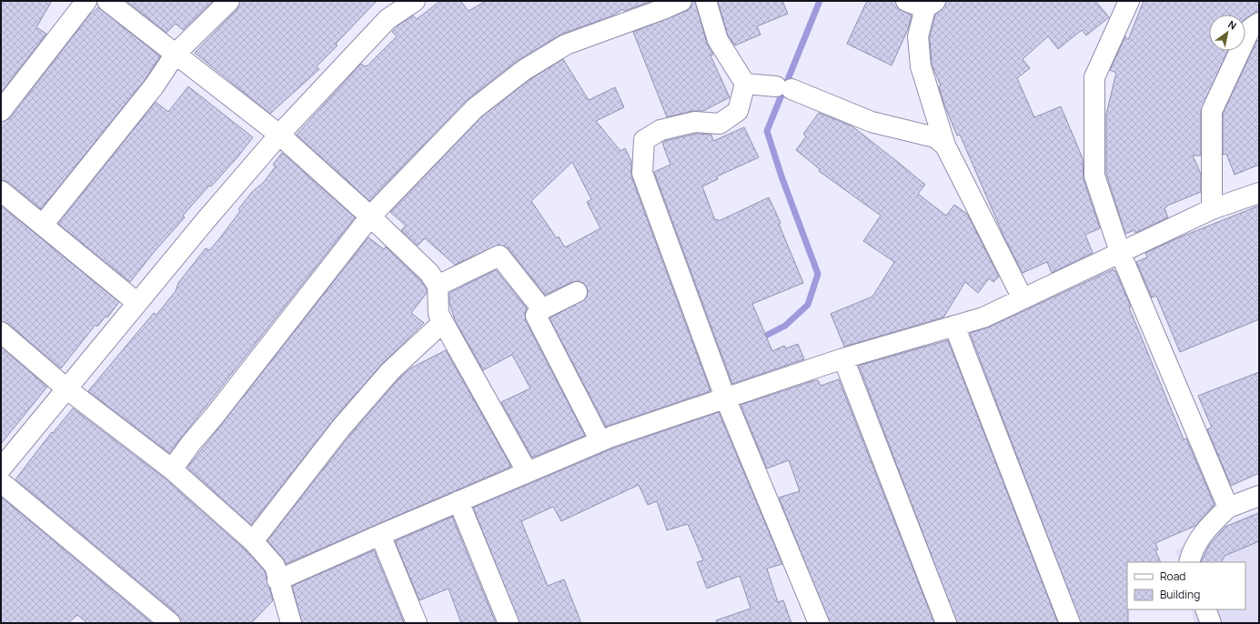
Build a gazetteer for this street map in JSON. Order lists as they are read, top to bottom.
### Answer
{
  "legend": ["Road", "Building"],
  "north": "top right"
}
